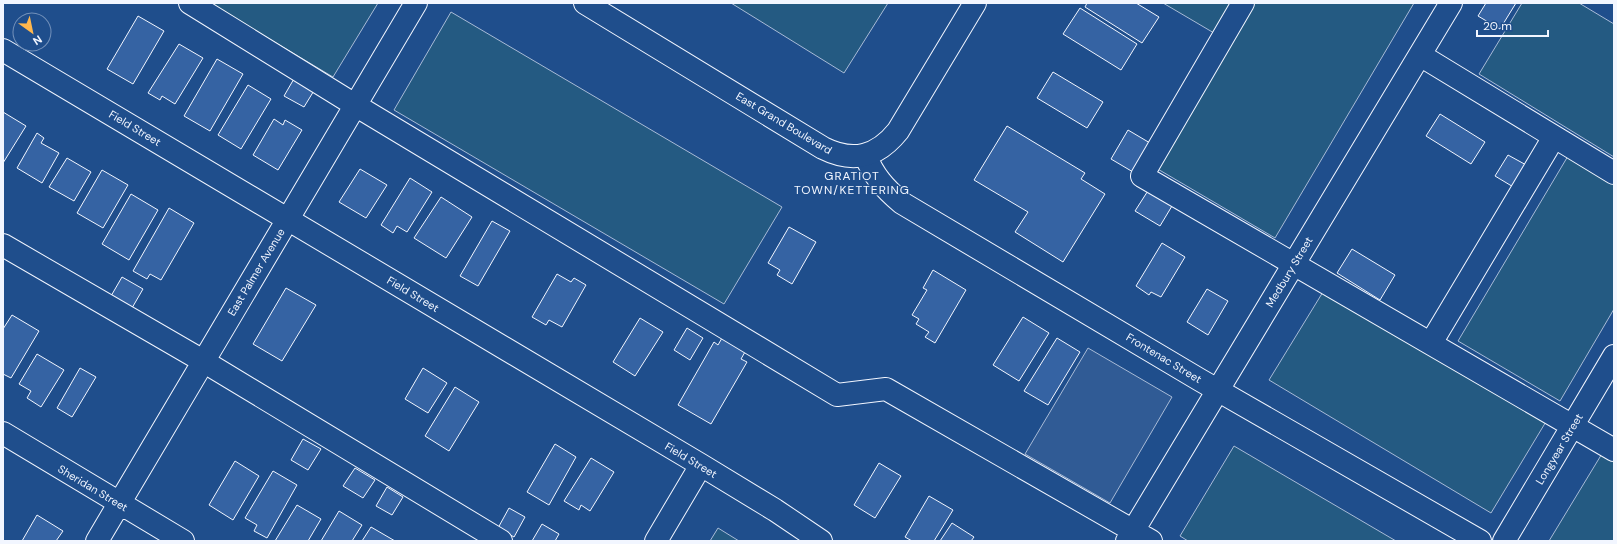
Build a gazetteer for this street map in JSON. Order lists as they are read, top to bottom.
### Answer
{
  "streets": {
    "street": [
      "East Grand Boulevard",
      "Field Street",
      "East Palmer Avenue",
      "Medbury Street",
      "Frontenac Street",
      "Longyear Street",
      "Sheridan Street"
    ]
  },
  "crossings": [
    ["East Grand Boulevard", "Frontenac Street"],
    ["Field Street", "East Palmer Avenue"],
    ["East Palmer Avenue", "Sheridan Street"],
    ["Medbury Street", "Frontenac Street"]
  ],
  "districts": ["GRATIOT TOWN/KETTERING"],
  "scale_bar": "20 m",
  "north": "bottom right"
}
